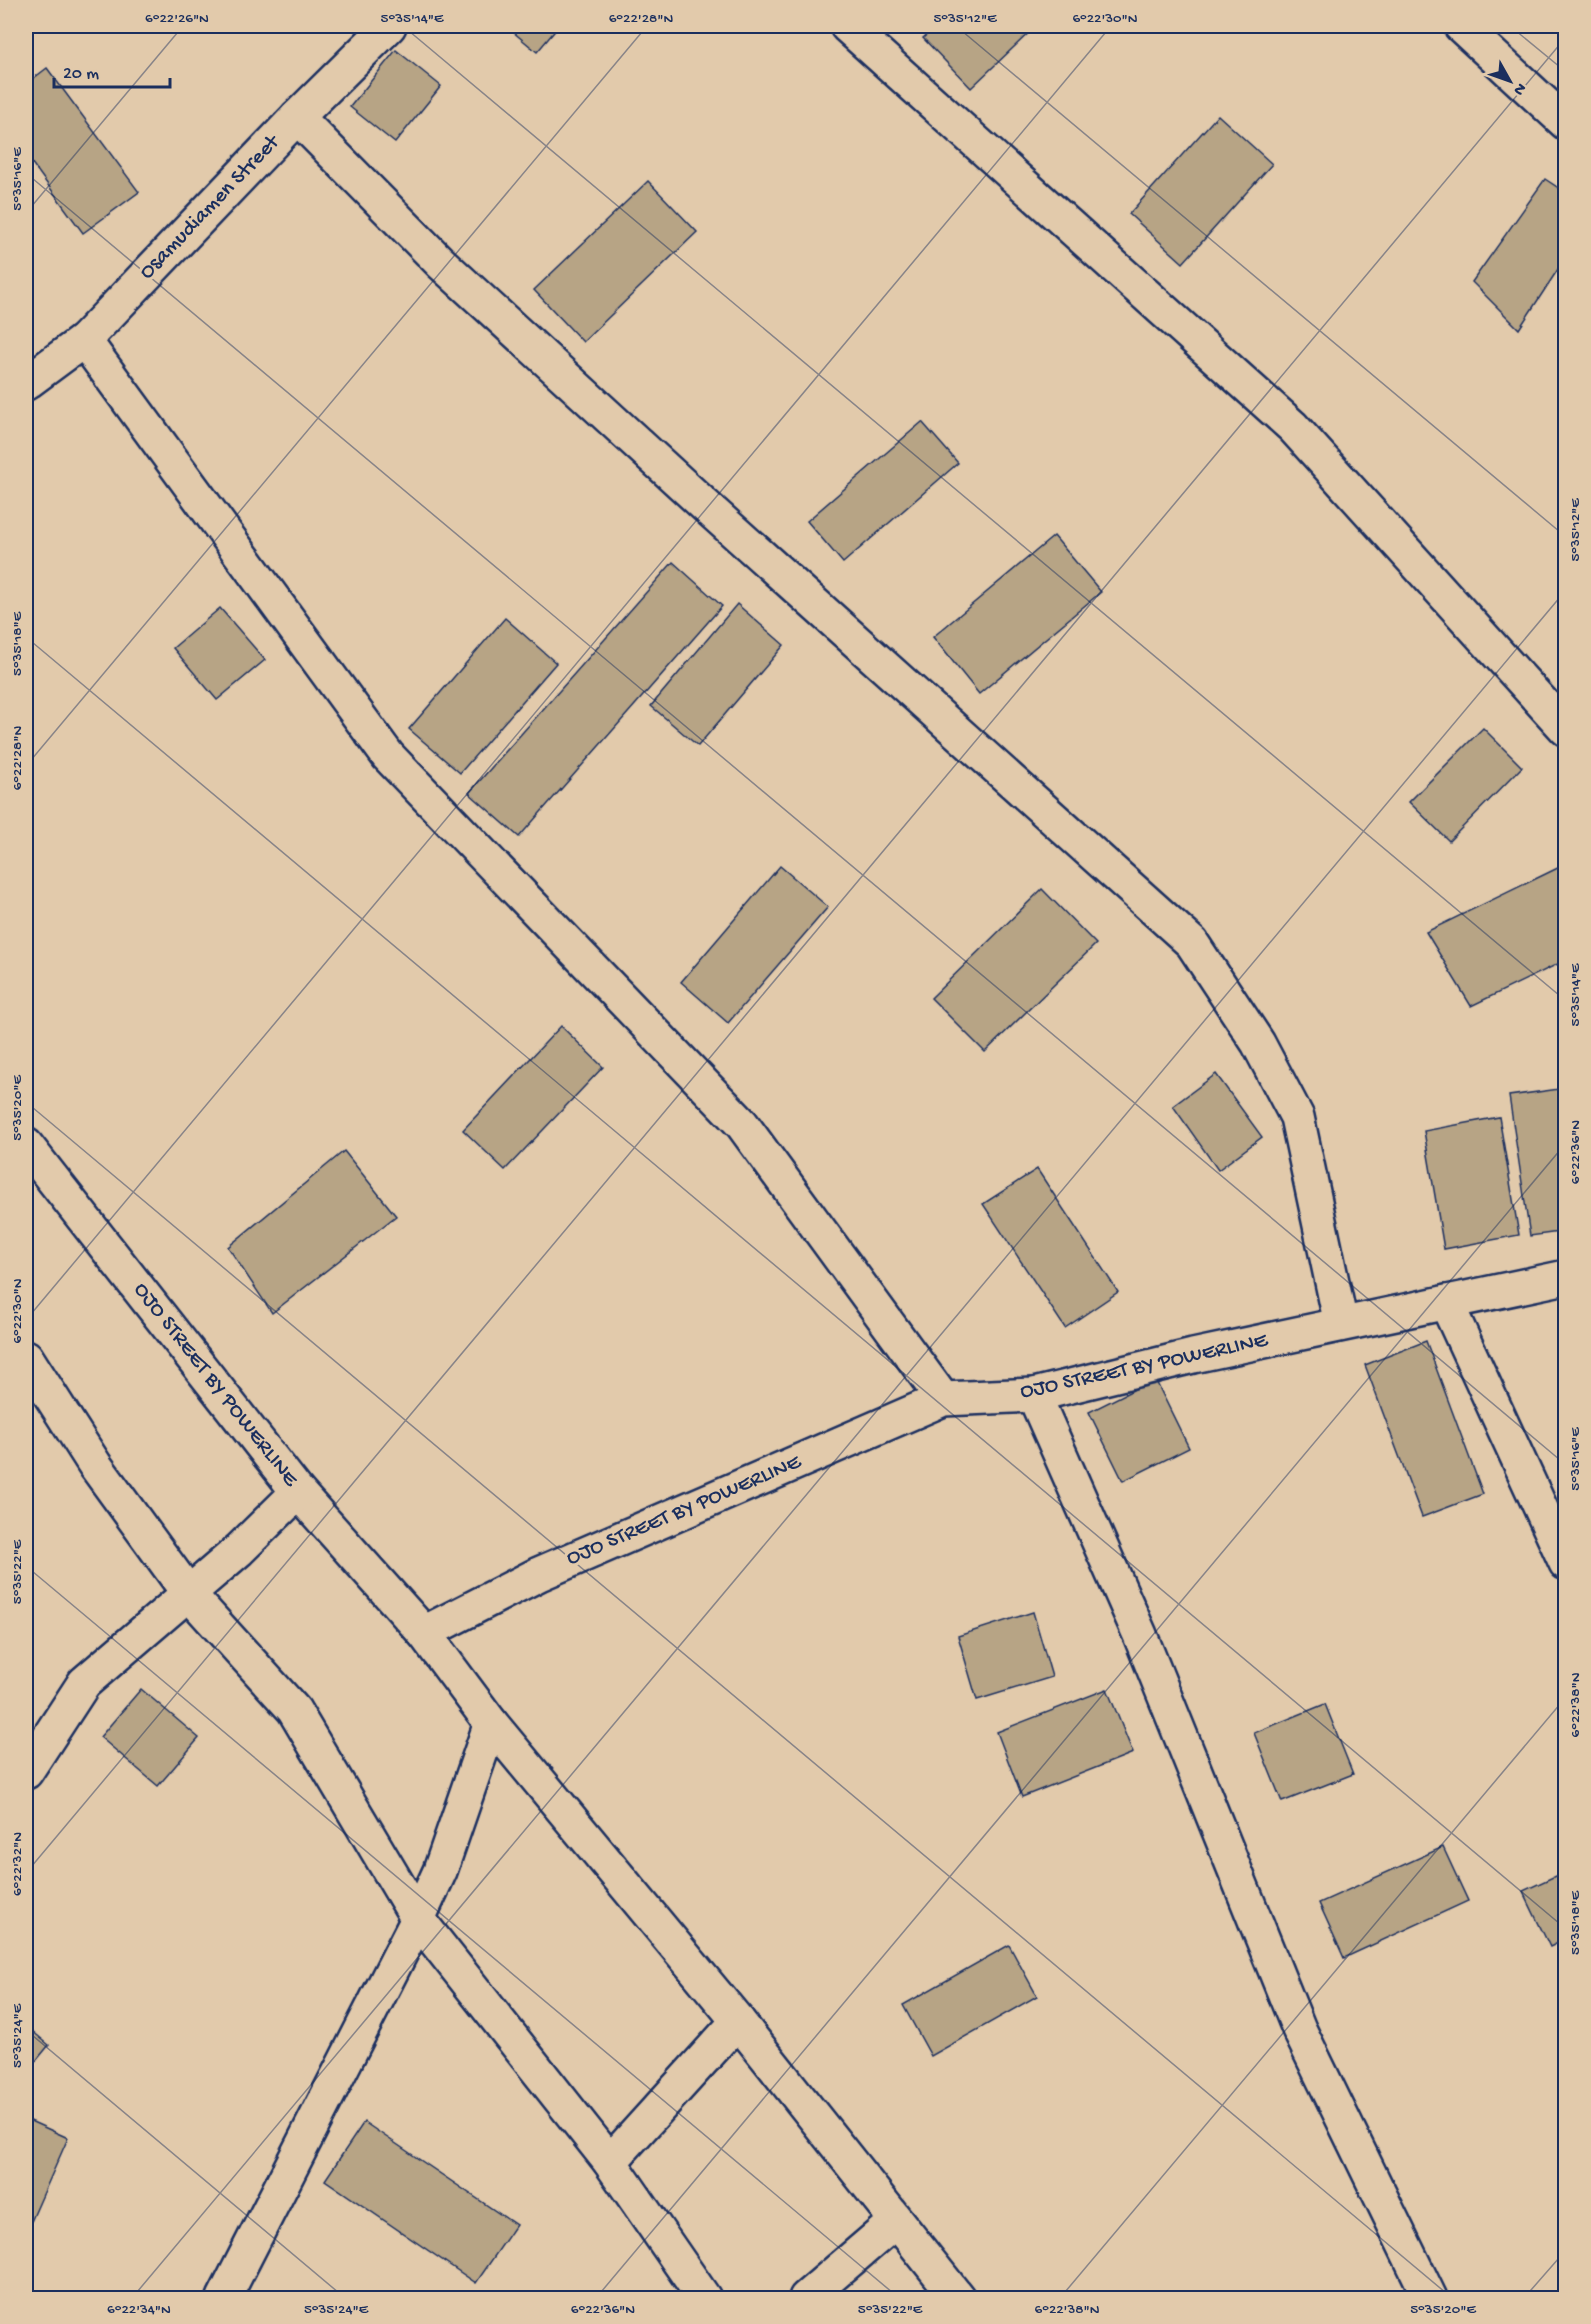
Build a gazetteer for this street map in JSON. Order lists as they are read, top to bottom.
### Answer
{
  "streets": {
    "street": ["Osamudiamen Street", "OJO STREET BY POWERLINE"]
  },
  "scale_bar": "20 m",
  "north": "bottom right",
  "coordinates": [
    "6°22'26\"N",
    "5°35'14\"E",
    "6°22'28\"N",
    "5°35'12\"E",
    "6°22'30\"N",
    "5°35'16\"E",
    "5°35'18\"E",
    "5°35'20\"E",
    "6°22'36\"N",
    "5°35'22\"E",
    "6°22'38\"N",
    "6°22'32\"N",
    "5°35'24\"E",
    "6°22'34\"N"
  ]
}
